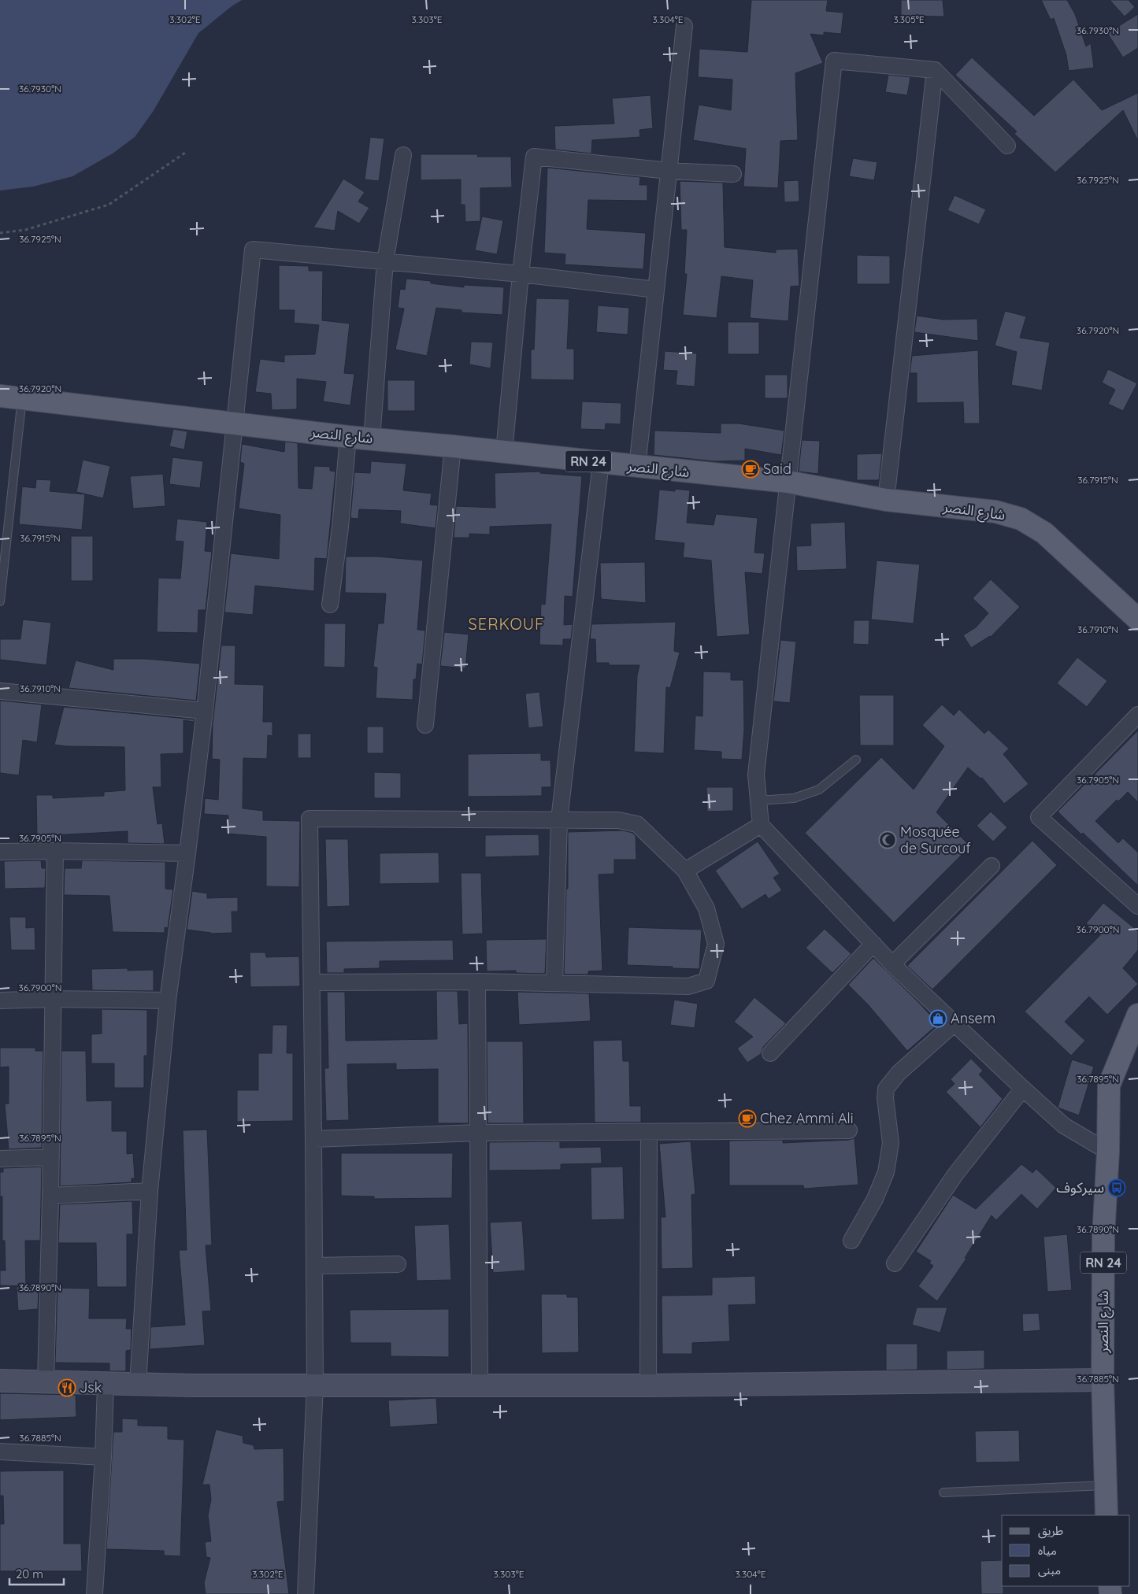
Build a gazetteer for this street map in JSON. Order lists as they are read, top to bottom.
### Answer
{
  "streets": {
    "main road": ["شارع النصر", "RN 24"]
  },
  "districts": ["SERKOUF"],
  "places": {
    "cafe": ["Said", "Chez Ammi Ali"],
    "mosque": ["Mosquée de Surcouf"],
    "shop": ["Ansem"],
    "bus stop": ["سيركوف"],
    "restaurant": ["Jsk"]
  },
  "legend": ["طريق", "مياه", "مبنى"],
  "scale_bar": "20 m",
  "coordinates": [
    "3.302°E",
    "3.303°E",
    "3.304°E",
    "3.305°E",
    "36.7930°N",
    "36.7925°N",
    "36.7920°N",
    "36.7915°N",
    "36.7910°N",
    "36.7905°N",
    "36.7900°N",
    "36.7895°N",
    "36.7890°N",
    "36.7885°N"
  ]
}
